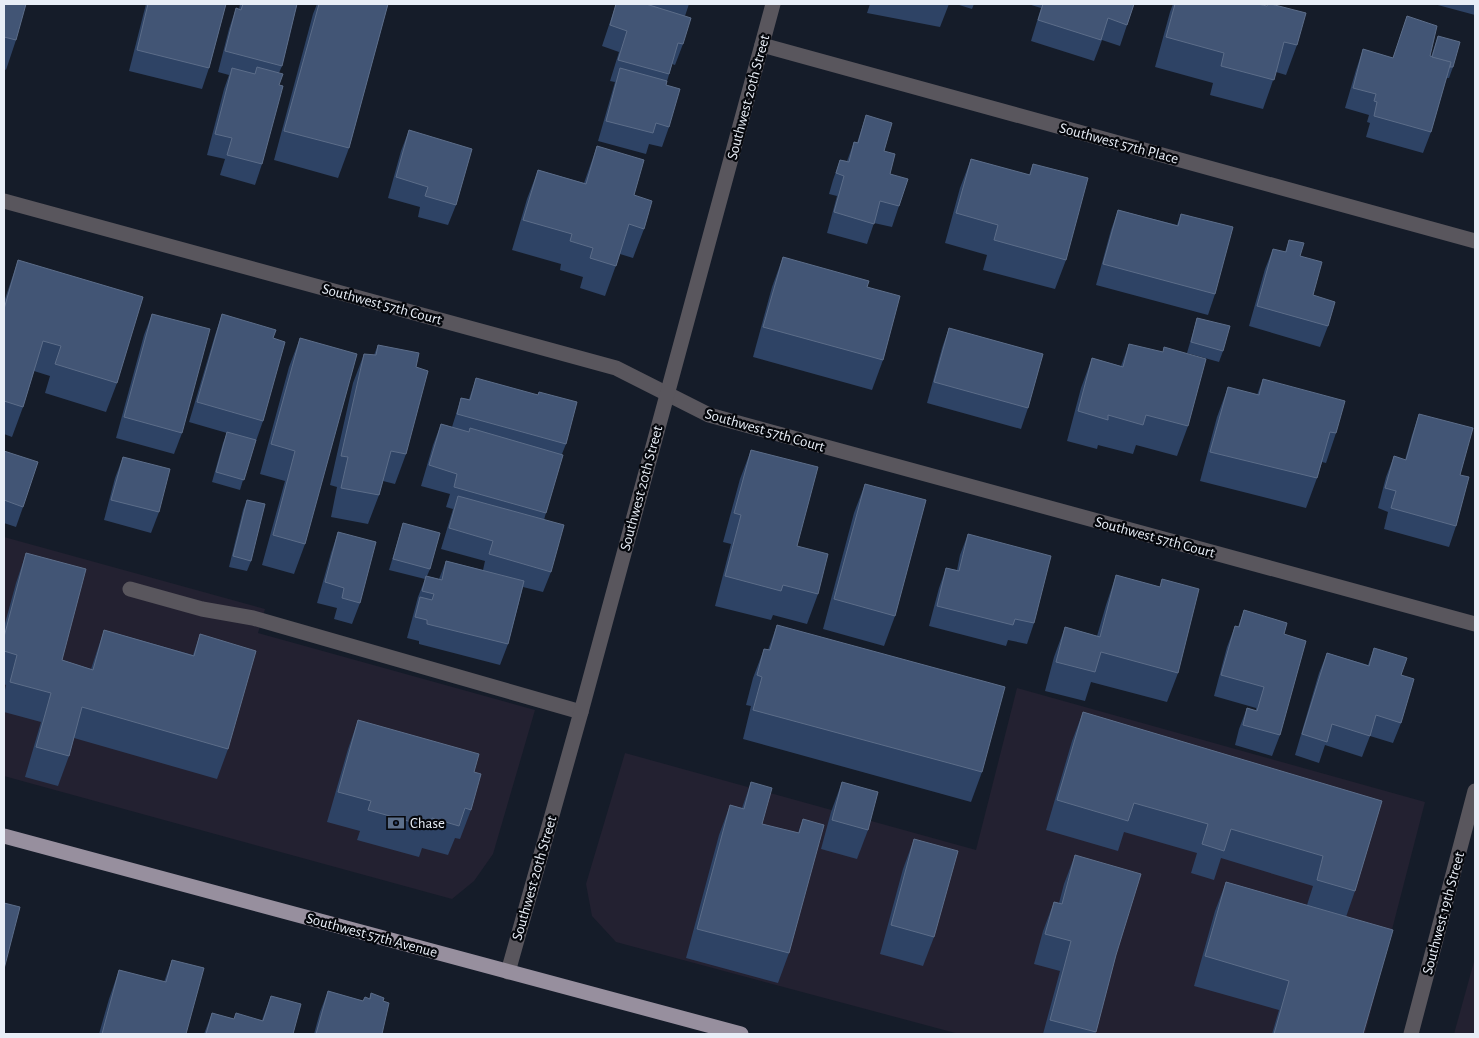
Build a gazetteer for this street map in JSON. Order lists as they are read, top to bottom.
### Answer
{
  "streets": {
    "main road": ["Southwest 57th Avenue"],
    "street": [
      "Southwest 20th Street",
      "Southwest 57th Place",
      "Southwest 57th Court",
      "Southwest 19th Street"
    ]
  },
  "crossings": [
    ["Southwest 20th Street", "Southwest 57th Place"],
    ["Southwest 20th Street", "Southwest 57th Court"],
    ["Southwest 20th Street", "Southwest 57th Avenue"]
  ],
  "places": {
    "bank": ["Chase"]
  }
}
